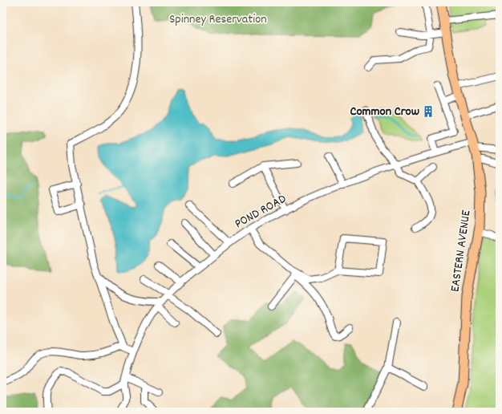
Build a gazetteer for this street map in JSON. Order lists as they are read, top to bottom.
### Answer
{
  "streets": {
    "main road": ["EASTERN AVENUE"],
    "street": ["POND ROAD"]
  },
  "crossings": [
    ["POND ROAD", "EASTERN AVENUE"]
  ],
  "parks": ["Spinney Reservation"],
  "places": {
    "building": ["Common Crow"]
  }
}
